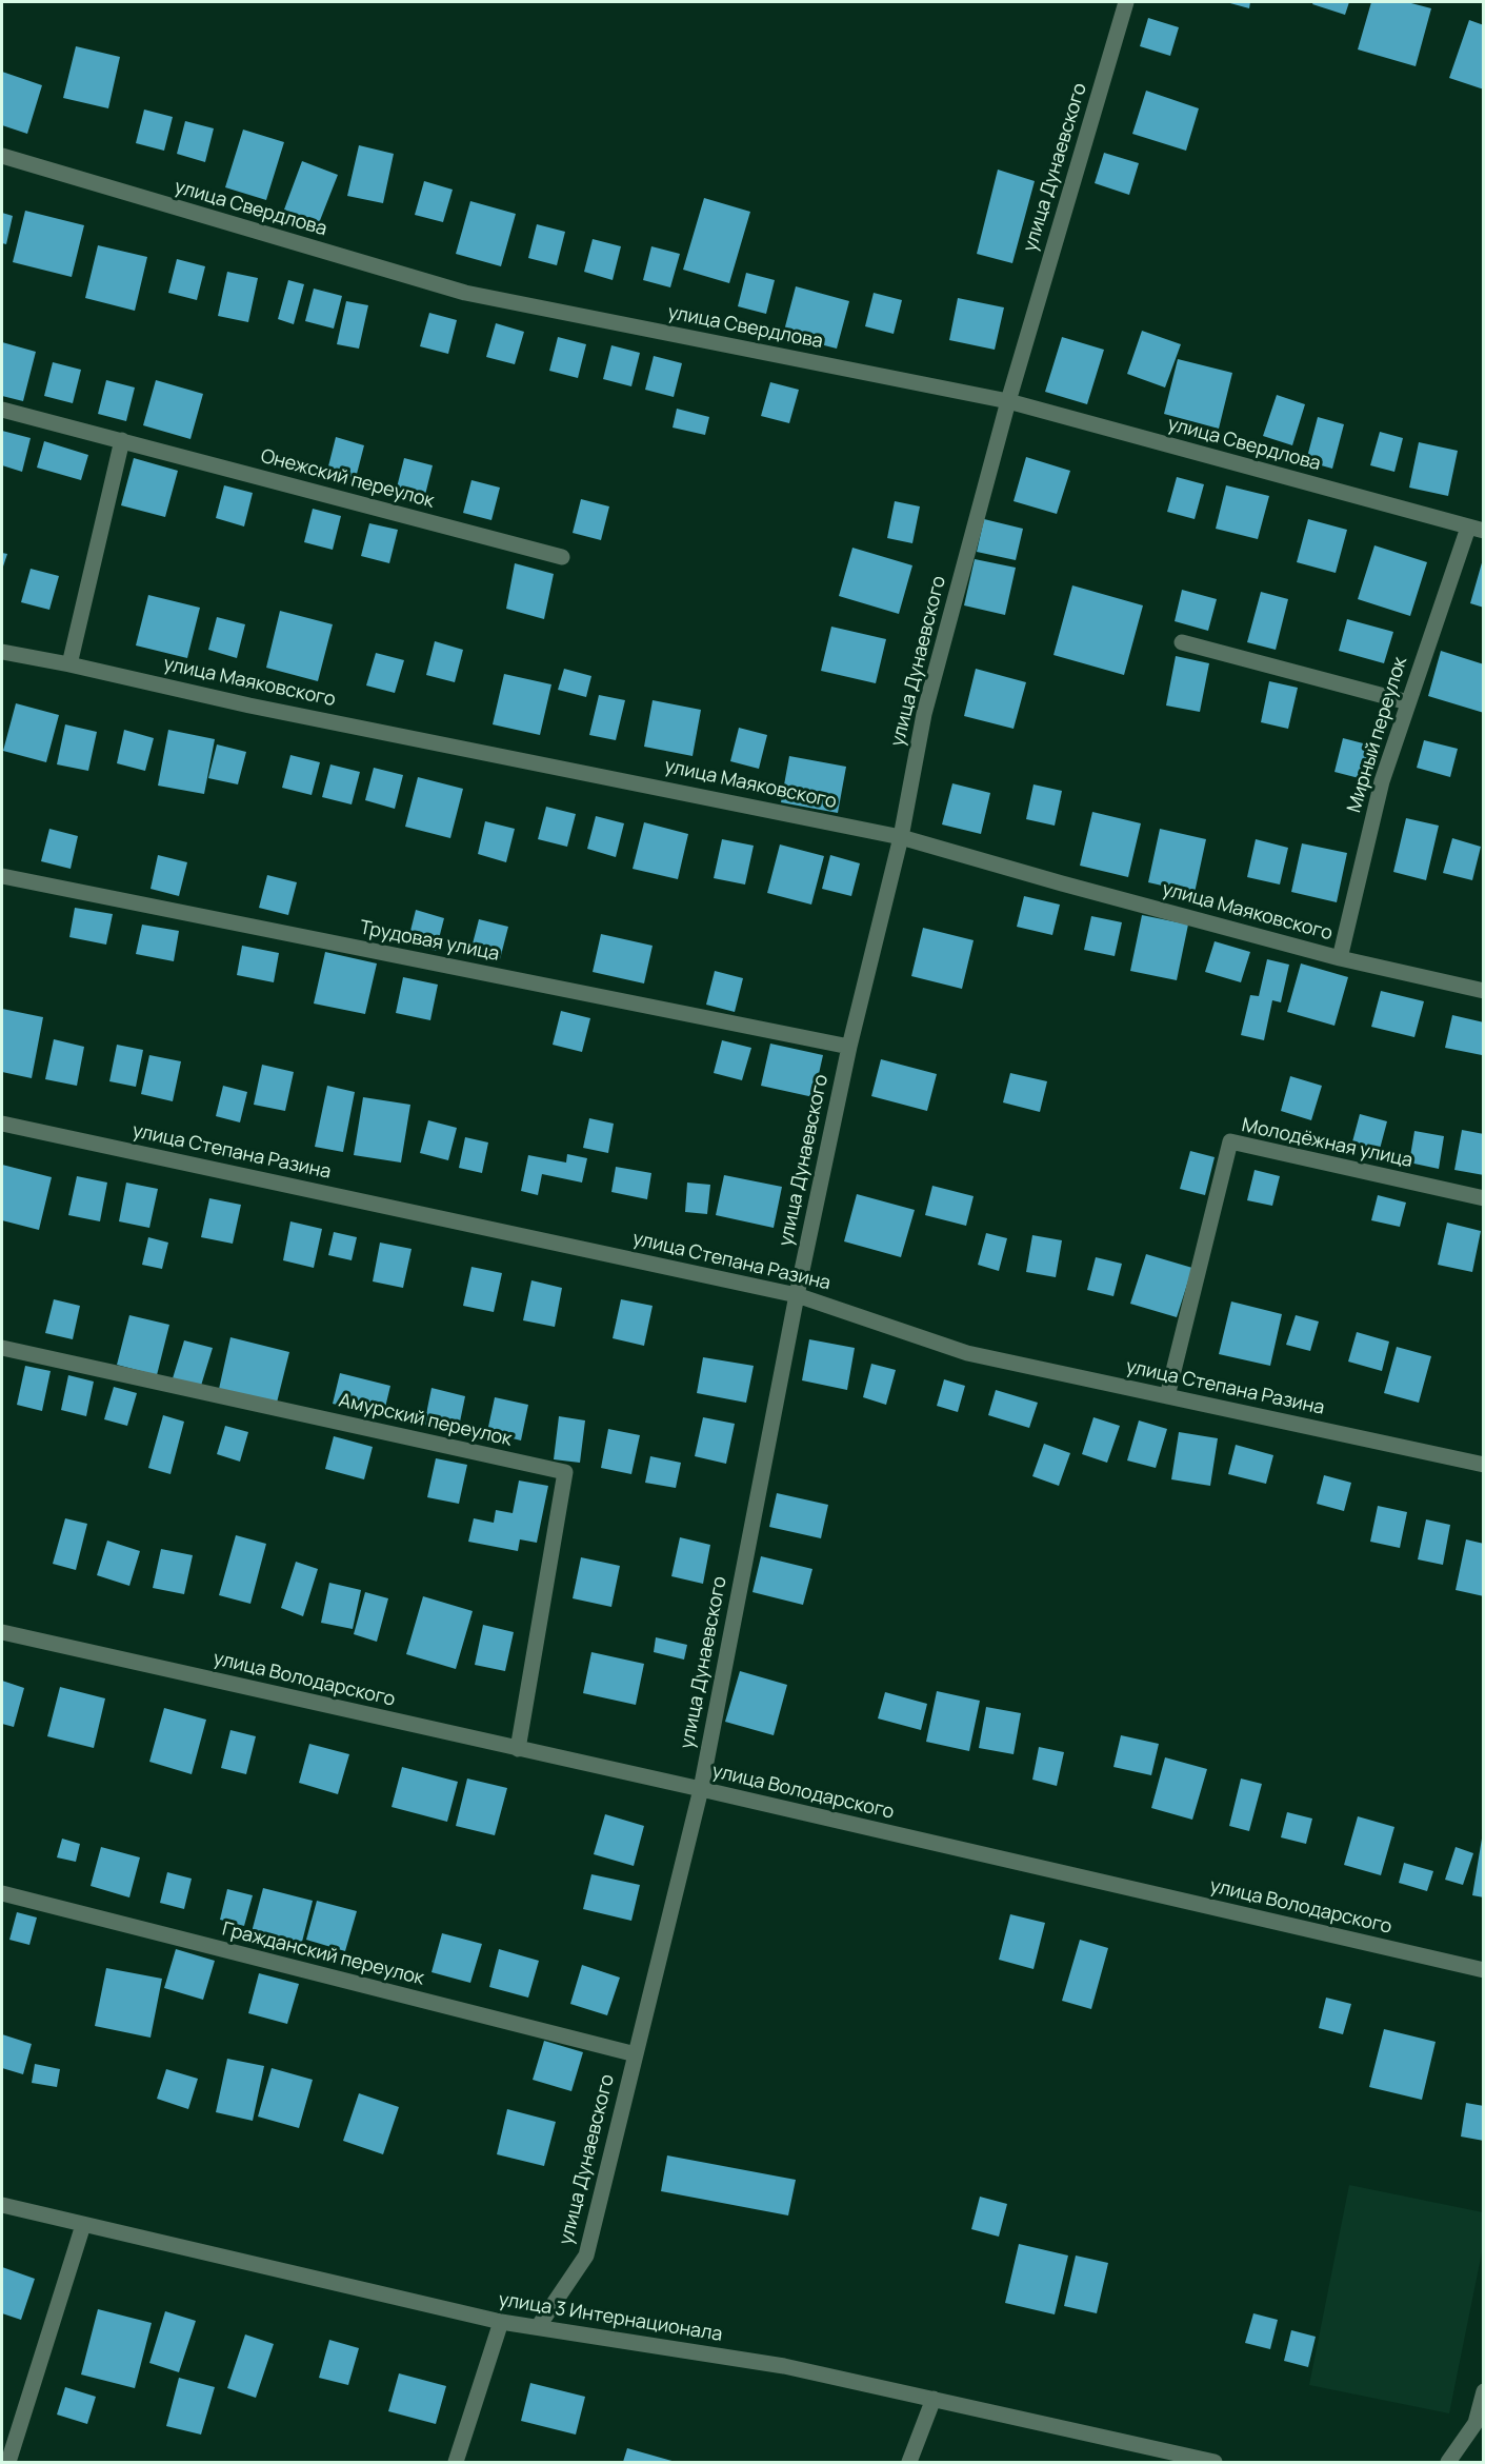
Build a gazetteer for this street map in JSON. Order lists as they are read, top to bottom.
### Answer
{
  "streets": {
    "street": [
      "улица Дунаевского",
      "улица Свердлова",
      "Онежский переулок",
      "улица Маяковского",
      "Мирный переулок",
      "Трудовая улица",
      "Молодёжная улица",
      "улица Степана Разина",
      "Амурский переулок",
      "улица Володарского",
      "Гражданский переулок",
      "улица 3 Интернационала"
    ]
  },
  "crossings": [
    ["улица Дунаевского", "улица Свердлова"],
    ["улица Дунаевского", "улица Маяковского"],
    ["улица Дунаевского", "Трудовая улица"],
    ["улица Дунаевского", "улица Степана Разина"],
    ["улица Дунаевского", "улица Володарского"],
    ["улица Дунаевского", "Гражданский переулок"],
    ["улица Дунаевского", "улица 3 Интернационала"],
    ["улица Свердлова", "Мирный переулок"],
    ["улица Маяковского", "Мирный переулок"],
    ["Молодёжная улица", "улица Степана Разина"],
    ["Амурский переулок", "улица Володарского"]
  ]
}
